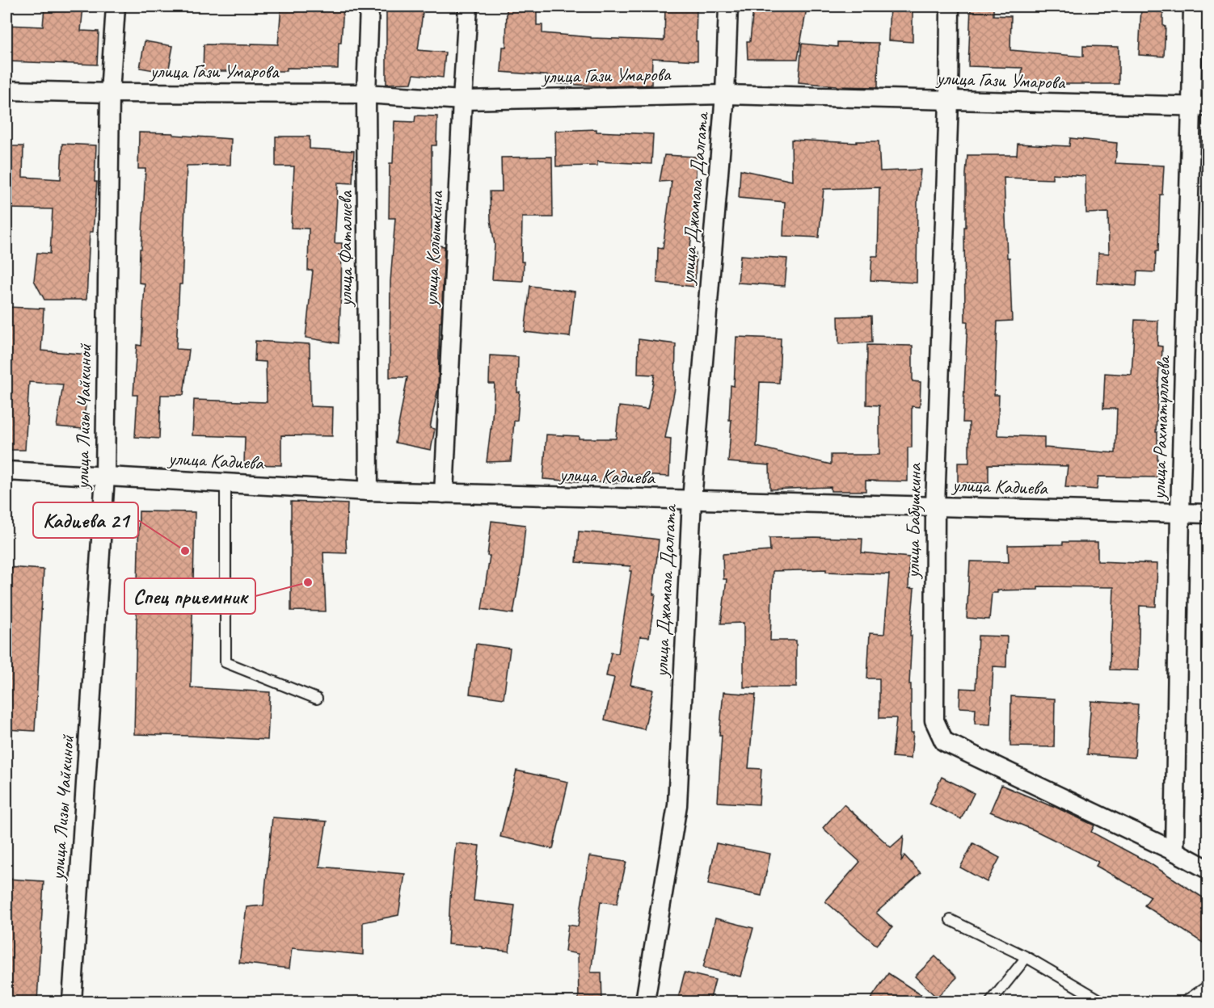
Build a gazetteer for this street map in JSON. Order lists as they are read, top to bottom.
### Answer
{
  "streets": {
    "street": [
      "улица Гази Умарова",
      "улица Джамала Далгата",
      "улица Фаталиева",
      "улица Колышкина",
      "улица Лизы Чайкиной",
      "улица Рахматуллаева",
      "улица Кадиева",
      "улица Бабушкина"
    ]
  },
  "crossings": [
    ["улица Гази Умарова", "улица Джамала Далгата"],
    ["улица Гази Умарова", "улица Фаталиева"],
    ["улица Гази Умарова", "улица Колышкина"],
    ["улица Гази Умарова", "улица Лизы Чайкиной"],
    ["улица Гази Умарова", "улица Рахматуллаева"],
    ["улица Гази Умарова", "улица Бабушкина"],
    ["улица Джамала Далгата", "улица Кадиева"],
    ["улица Фаталиева", "улица Кадиева"],
    ["улица Колышкина", "улица Кадиева"],
    ["улица Лизы Чайкиной", "улица Кадиева"],
    ["улица Рахматуллаева", "улица Кадиева"],
    ["улица Рахматуллаева", "улица Бабушкина"],
    ["улица Кадиева", "улица Бабушкина"]
  ],
  "places": ["Кадиева 21", "Спец приемник"]
}
